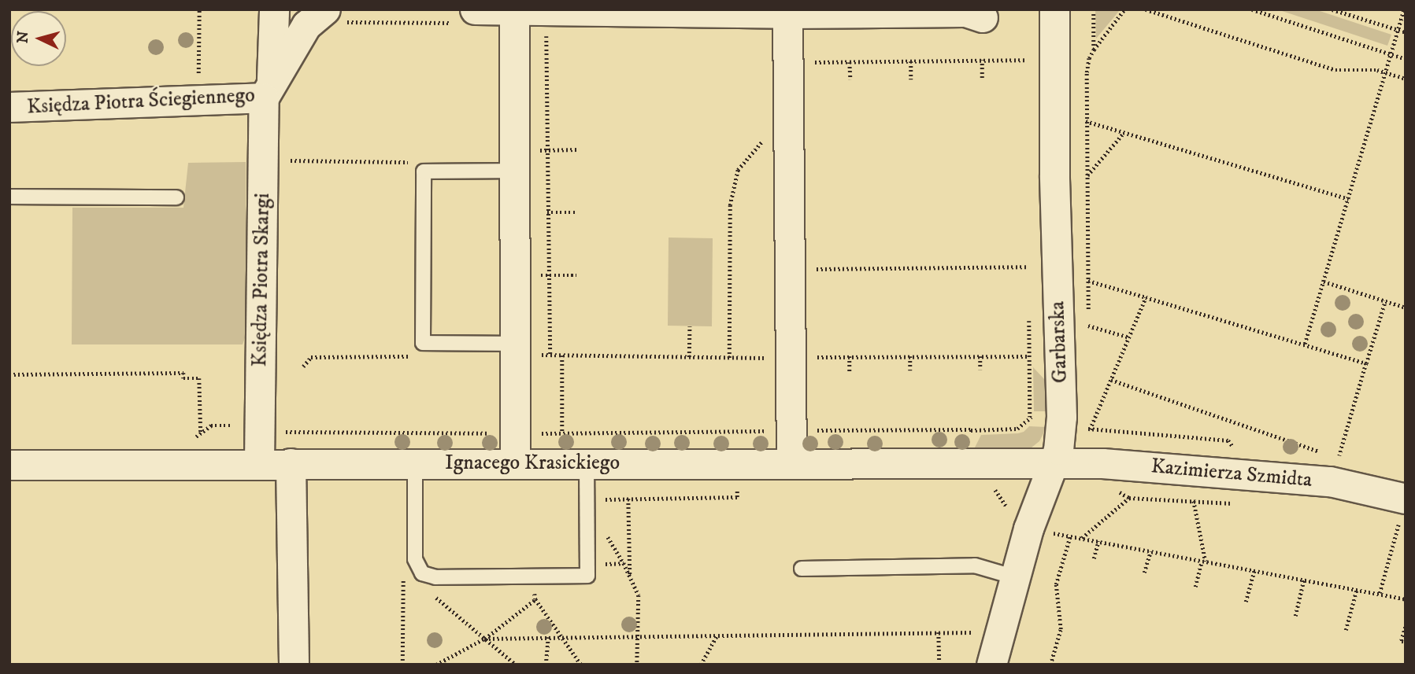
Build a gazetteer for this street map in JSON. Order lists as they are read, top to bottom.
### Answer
{
  "streets": {
    "street": [
      "Księdza Piotra Ściegiennego",
      "Księdza Piotra Skargi",
      "Garbarska",
      "Ignacego Krasickiego",
      "Kazimierza Szmidta"
    ]
  },
  "crossings": [
    ["Księdza Piotra Ściegiennego", "Księdza Piotra Skargi"],
    ["Księdza Piotra Skargi", "Ignacego Krasickiego"],
    ["Garbarska", "Ignacego Krasickiego"],
    ["Garbarska", "Kazimierza Szmidta"],
    ["Ignacego Krasickiego", "Kazimierza Szmidta"]
  ],
  "north": "left"
}
